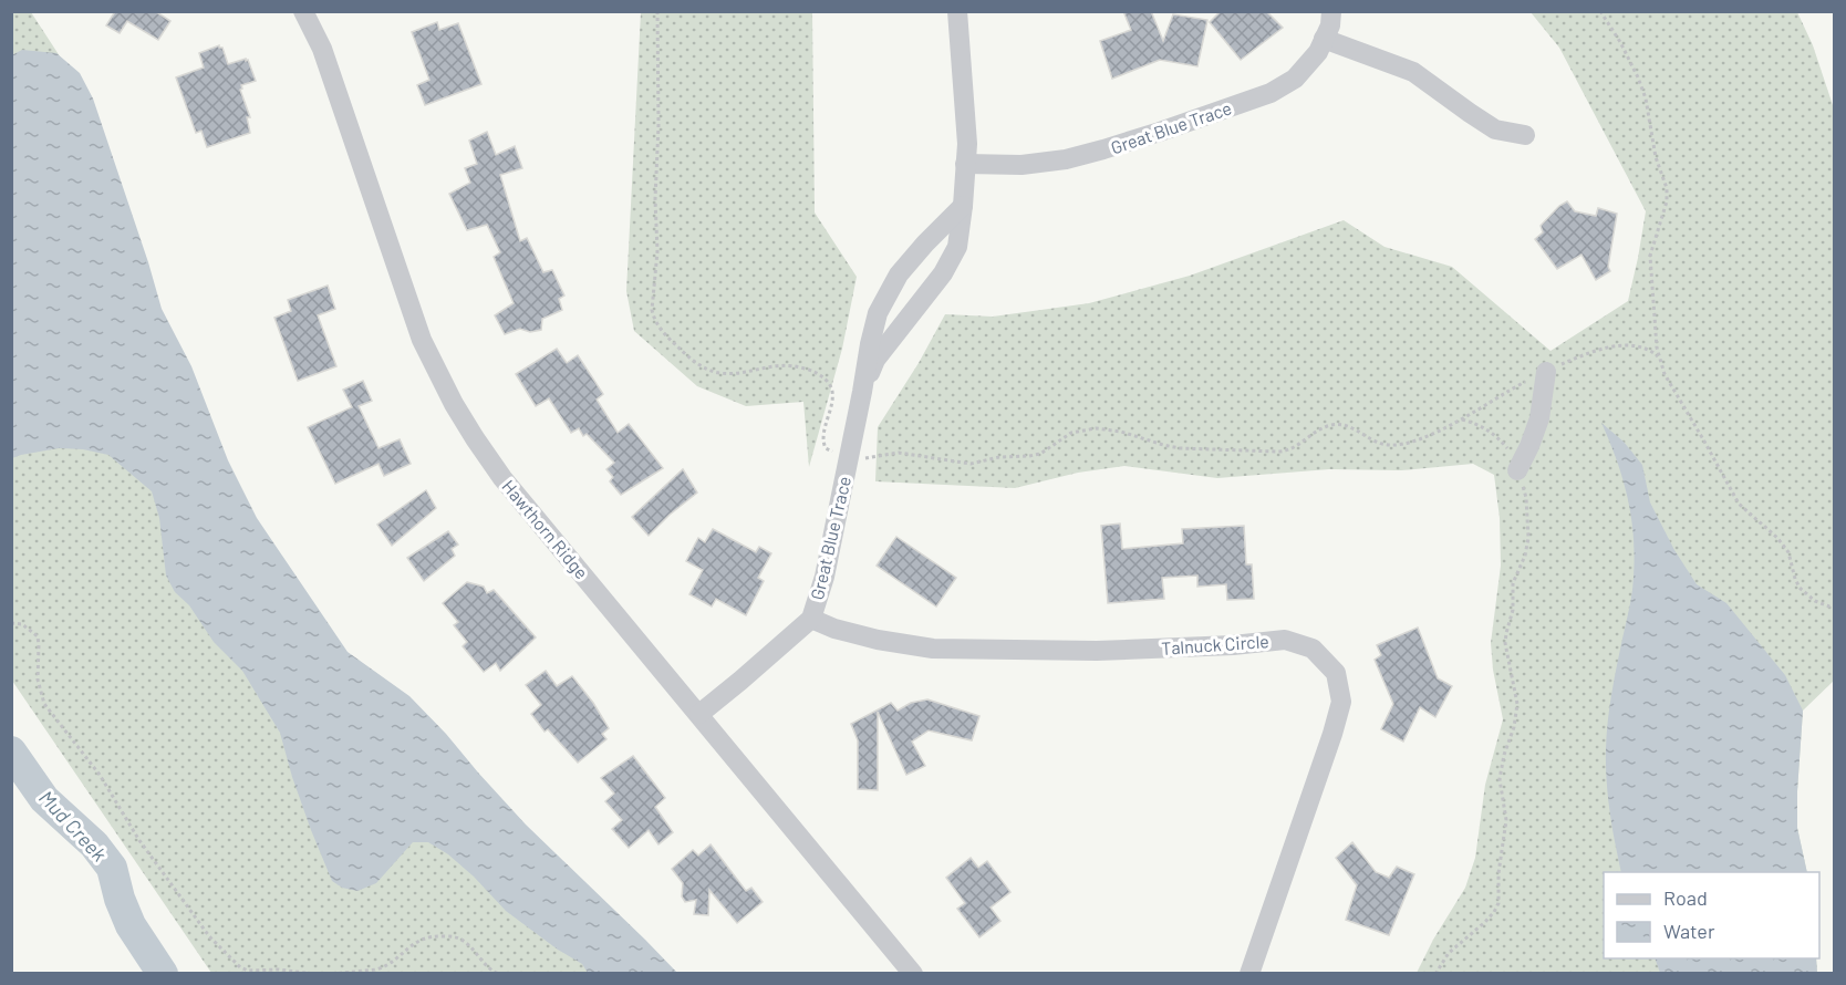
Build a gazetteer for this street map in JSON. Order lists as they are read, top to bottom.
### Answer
{
  "streets": {
    "street": ["Great Blue Trace", "Hawthorn Ridge", "Talnuck Circle"]
  },
  "crossings": [
    ["Great Blue Trace", "Hawthorn Ridge"],
    ["Great Blue Trace", "Talnuck Circle"]
  ],
  "water": ["Mud Creek"],
  "legend": ["Road", "Water"]
}
